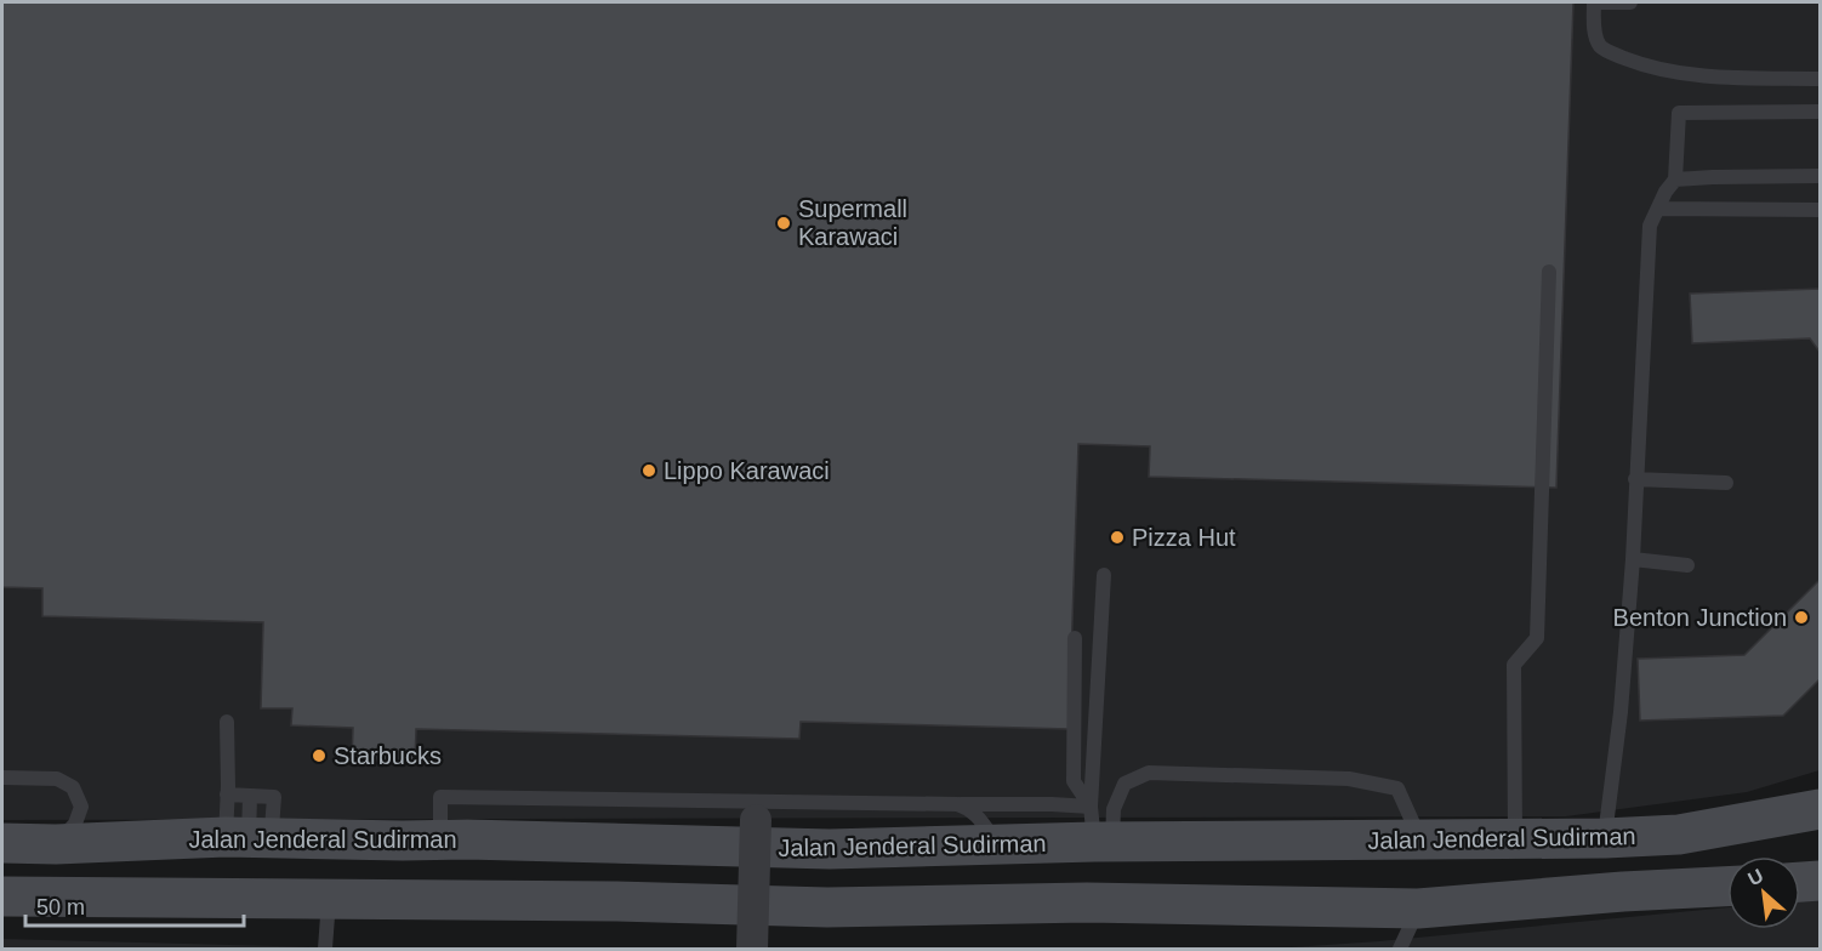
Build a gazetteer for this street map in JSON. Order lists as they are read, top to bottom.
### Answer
{
  "streets": {
    "street": ["Jalan Jenderal Sudirman"]
  },
  "places": [
    "Supermall Karawaci",
    "Lippo Karawaci",
    "Pizza Hut",
    "Benton Junction",
    "Starbucks"
  ],
  "scale_bar": "50 m",
  "north": "top left"
}
